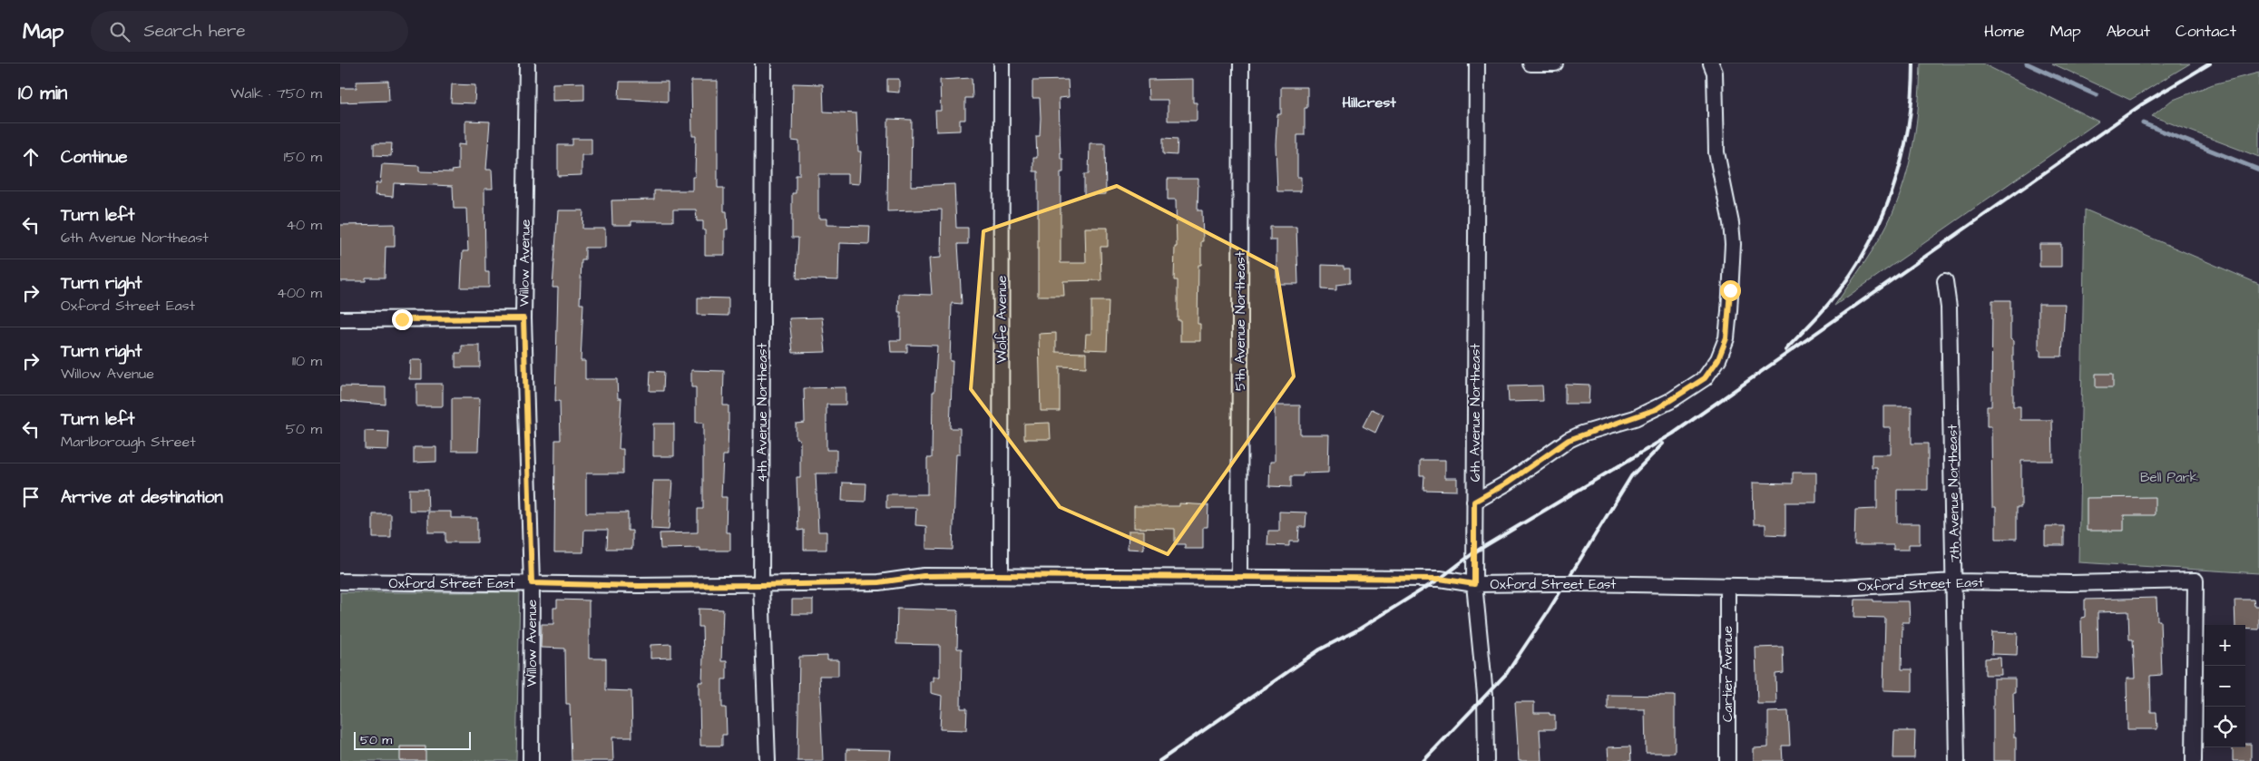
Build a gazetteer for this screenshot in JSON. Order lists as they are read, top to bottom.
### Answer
{
  "streets": {
    "street": [
      "Willow Avenue",
      "Wolfe Avenue",
      "5th Avenue Northeast",
      "4th Avenue Northeast",
      "6th Avenue Northeast",
      "7th Avenue Northeast",
      "Oxford Street East",
      "Cartier Avenue"
    ]
  },
  "crossings": [
    ["Willow Avenue", "Oxford Street East"],
    ["Wolfe Avenue", "Oxford Street East"],
    ["5th Avenue Northeast", "Oxford Street East"],
    ["4th Avenue Northeast", "Oxford Street East"],
    ["6th Avenue Northeast", "Oxford Street East"],
    ["7th Avenue Northeast", "Oxford Street East"],
    ["Oxford Street East", "Cartier Avenue"]
  ],
  "districts": ["Hillcrest"],
  "parks": ["Bell Park"],
  "scale_bar": "50 m",
  "page": {
    "header": "Map",
    "search": "Search here",
    "nav": [
      "Home",
      "Map",
      "About",
      "Contact"
    ],
    "heading": ["10 min", "Walk · 750 m"],
    "list": [
      ["Continue", "150 m"],
      ["Turn left", "6th Avenue Northeast", "40 m"],
      ["Turn right", "Oxford Street East", "400 m"],
      ["Turn right", "Willow Avenue", "110 m"],
      ["Turn left", "Marlborough Street", "50 m"],
      "Arrive at destination"
    ],
    "map_buttons": ["+", "−"],
    "scale": "50 m"
  }
}
